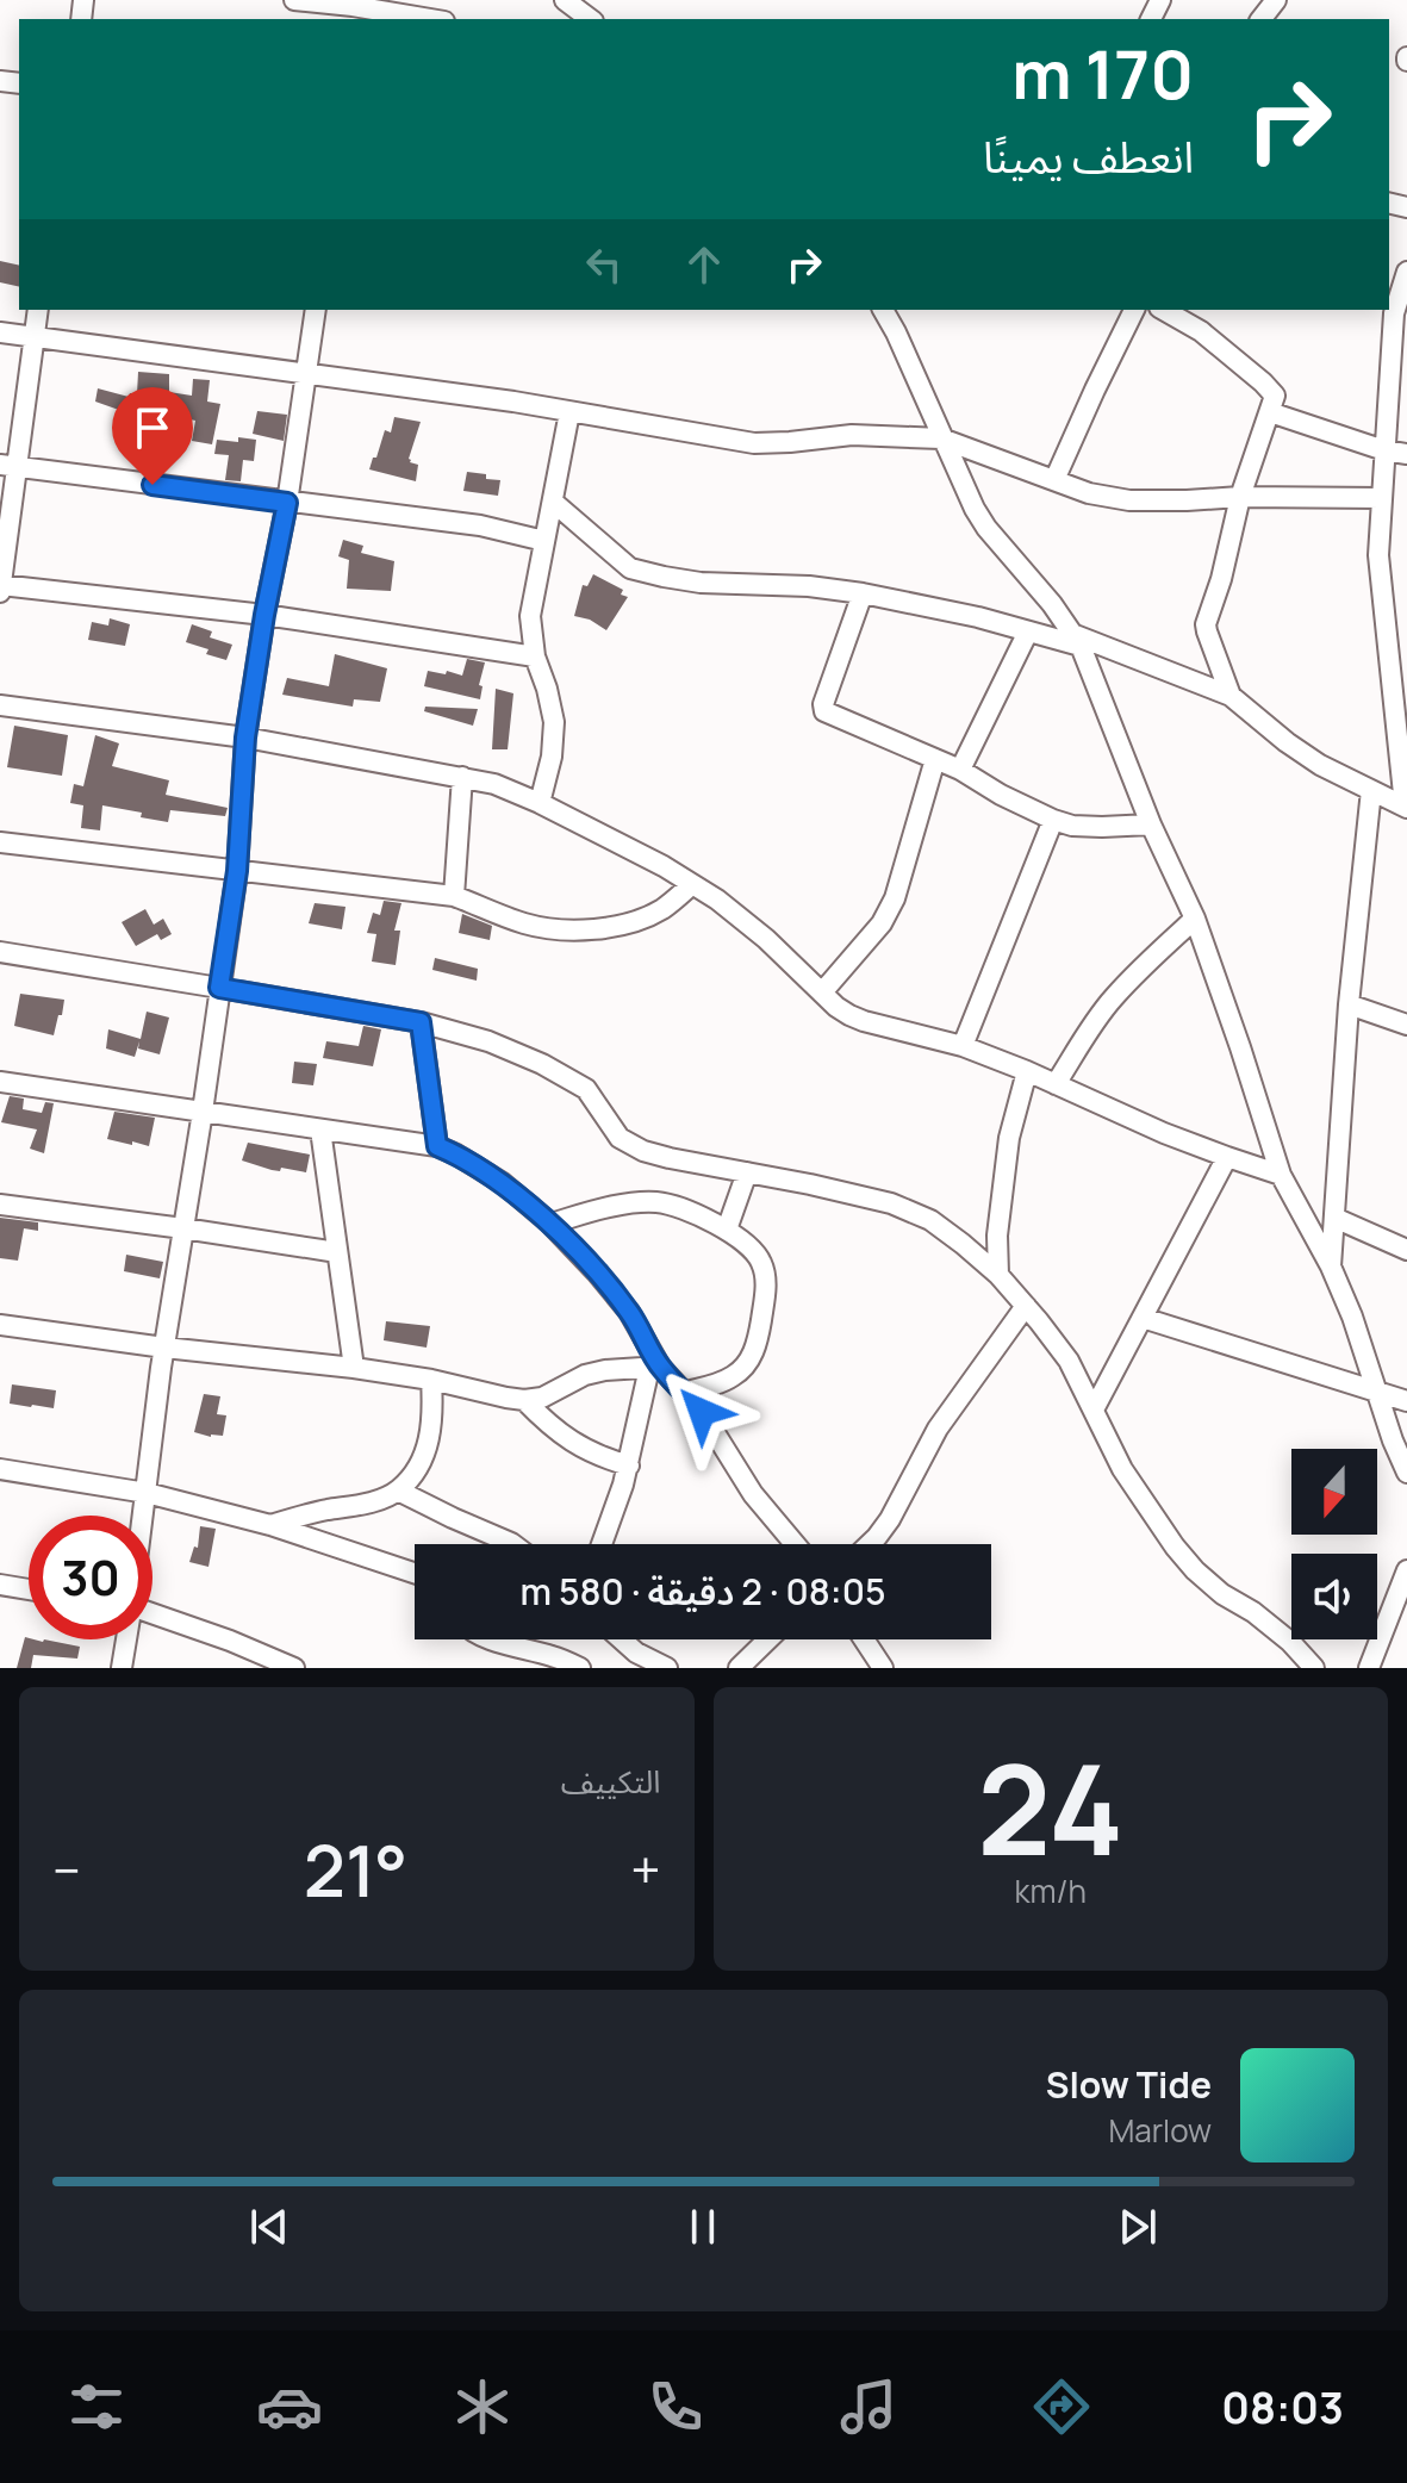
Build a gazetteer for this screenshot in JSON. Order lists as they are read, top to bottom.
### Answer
{
  "north": "bottom",
  "page": {
    "turn": ["170 m", "انعطف يمينًا"],
    "limit": "30",
    "trip": "08:05 · 2 دقيقة · 580 m",
    "tile": [
      ["24", "km/h"],
      "التكييف"
    ],
    "heat": ["−", "21°", "+"],
    "song": ["Slow Tide", "Marlow"],
    "tabs": "08:03"
  }
}
